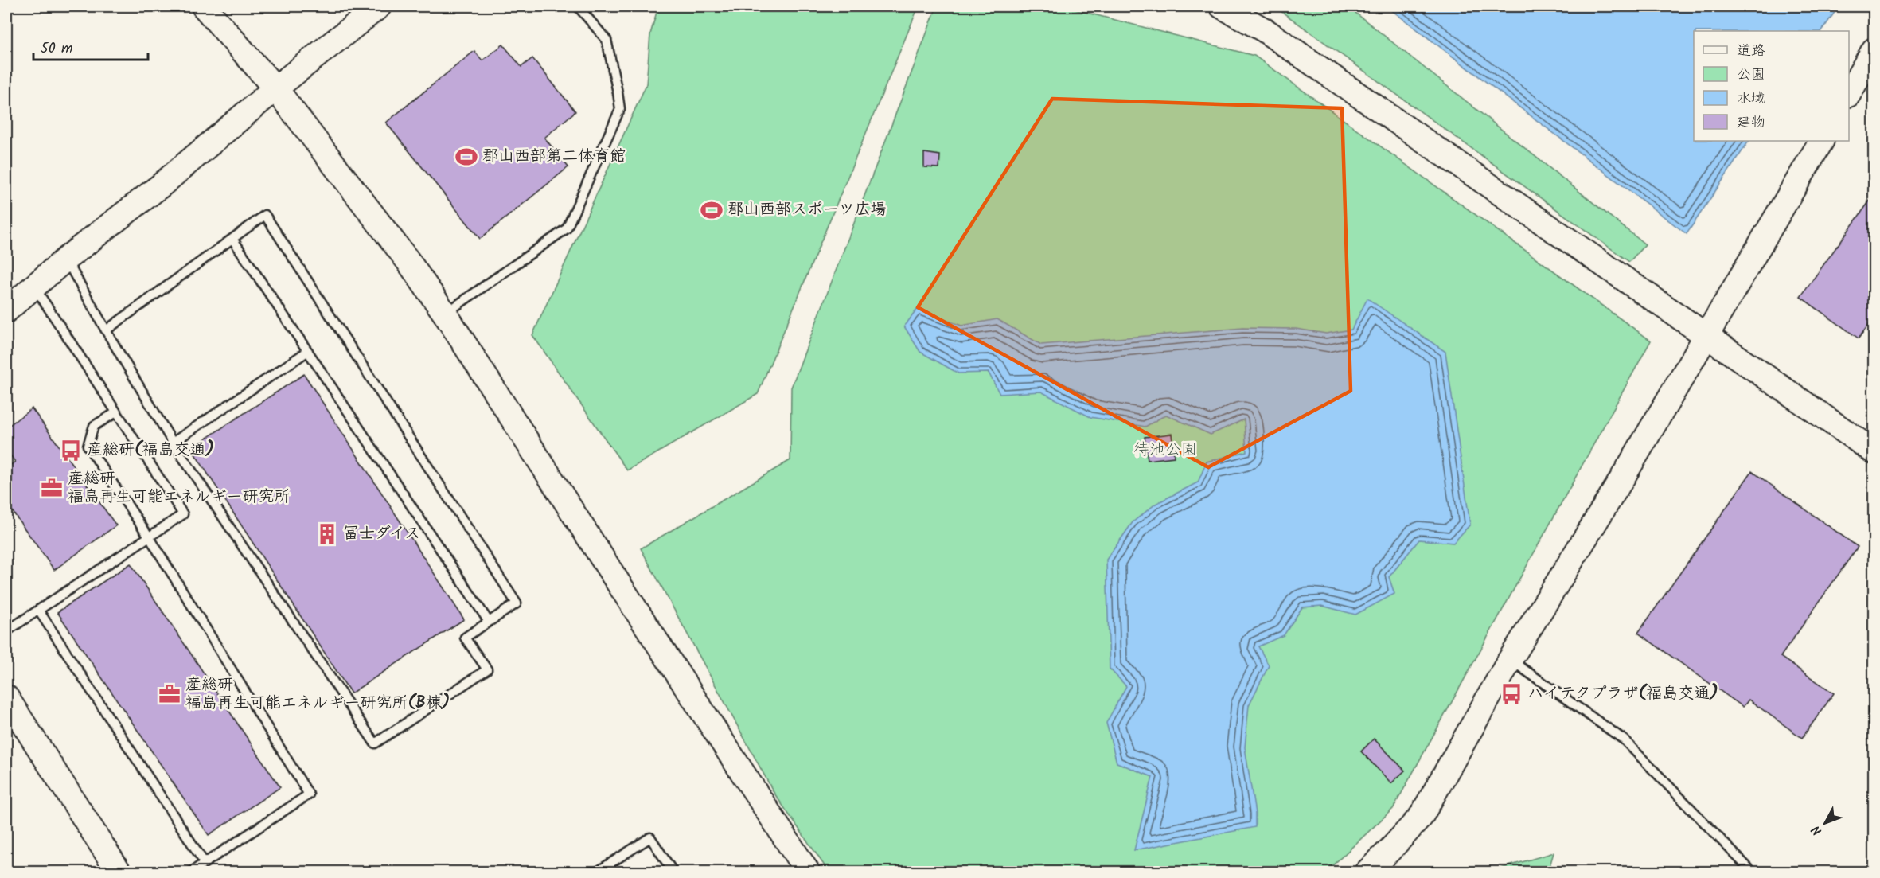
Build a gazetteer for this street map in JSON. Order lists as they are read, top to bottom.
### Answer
{
  "parks": ["待池公園"],
  "places": {
    "sports": ["郡山西部第二体育館", "郡山西部スポーツ広場"],
    "bus stop": ["産総研(福島交通)", "ハイテクプラザ(福島交通)"],
    "office": ["産総研 福島再生可能エネルギー研究所", "産総研 福島再生可能エネルギー研究所(B棟)"],
    "building": ["冨士ダイス"]
  },
  "legend": [
    "道路",
    "公園",
    "水域",
    "建物"
  ],
  "scale_bar": "50 m",
  "north": "bottom left"
}
